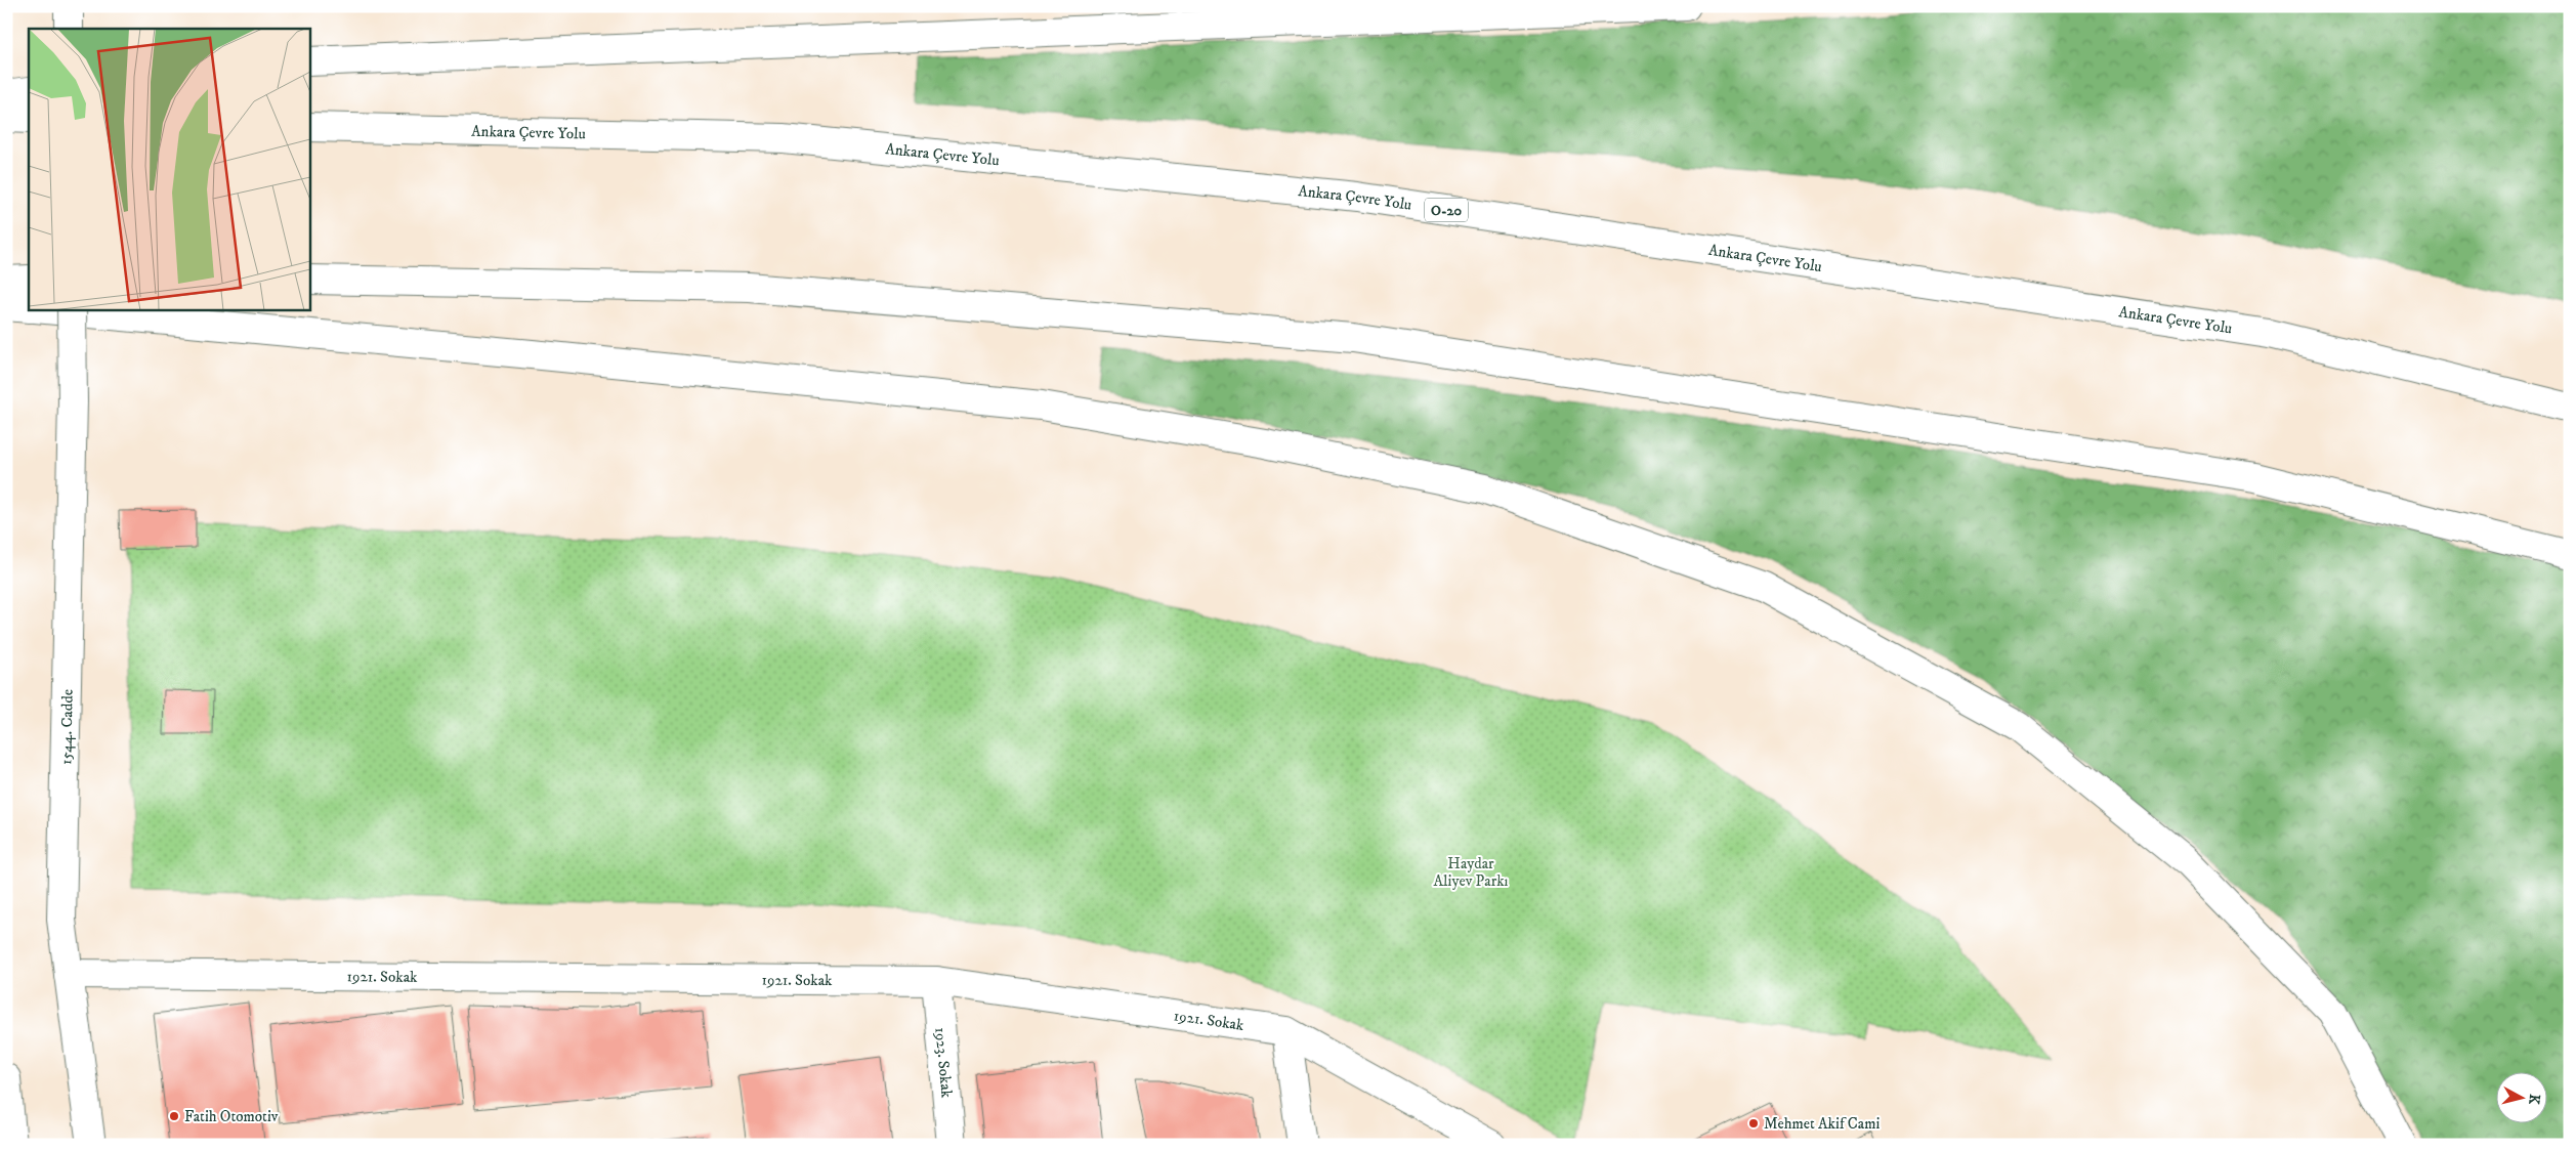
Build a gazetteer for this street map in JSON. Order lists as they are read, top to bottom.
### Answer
{
  "streets": {
    "main road": [
      "Ankara Çevre Yolu",
      "O-20",
      "1544. Cadde",
      "1921. Sokak",
      "1923. Sokak"
    ]
  },
  "crossings": [
    ["1544. Cadde", "1921. Sokak"],
    ["1921. Sokak", "1923. Sokak"]
  ],
  "parks": ["Haydar Aliyev Parkı"],
  "places": ["Fatih Otomotiv", "Mehmet Akif Cami"],
  "north": "right"
}
